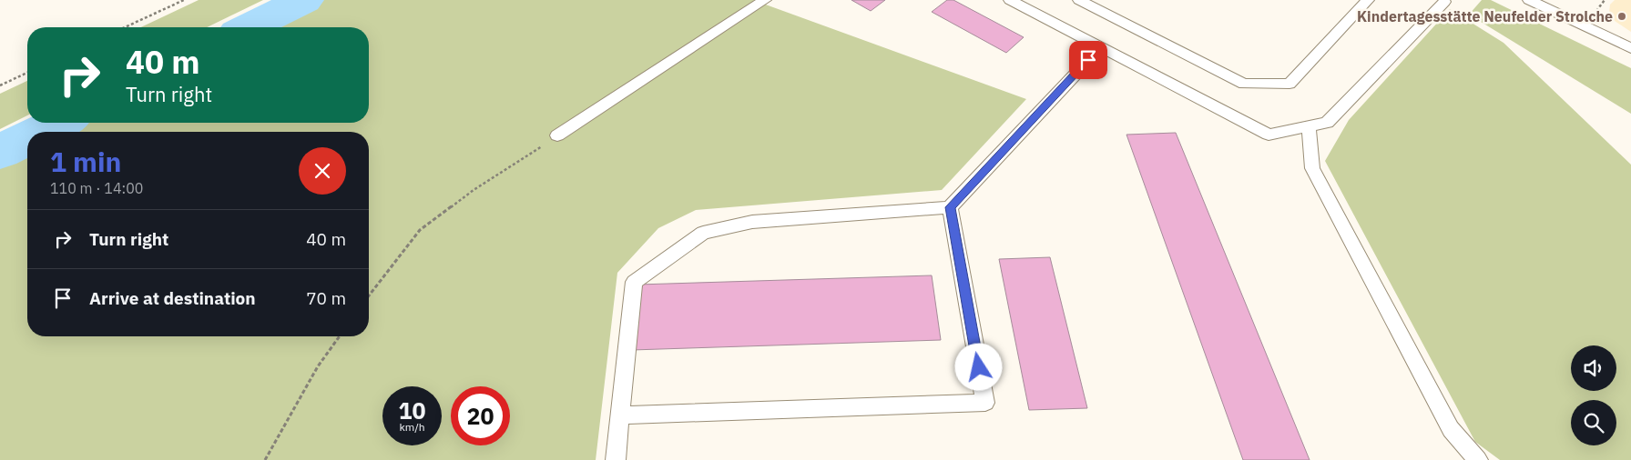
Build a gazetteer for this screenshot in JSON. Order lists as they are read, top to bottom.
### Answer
{
  "places": ["Kindertagesstätte Neufelder Strolche"],
  "page": {
    "turn": ["40 m", "Turn right"],
    "heading": ["1 min", "110 m · 14:00"],
    "list": [
      {
        "name": "Turn right",
        "value": "40 m"
      },
      {
        "name": "Arrive at destination",
        "value": "70 m"
      }
    ],
    "speed": "10 km/h",
    "limit": "20"
  }
}
